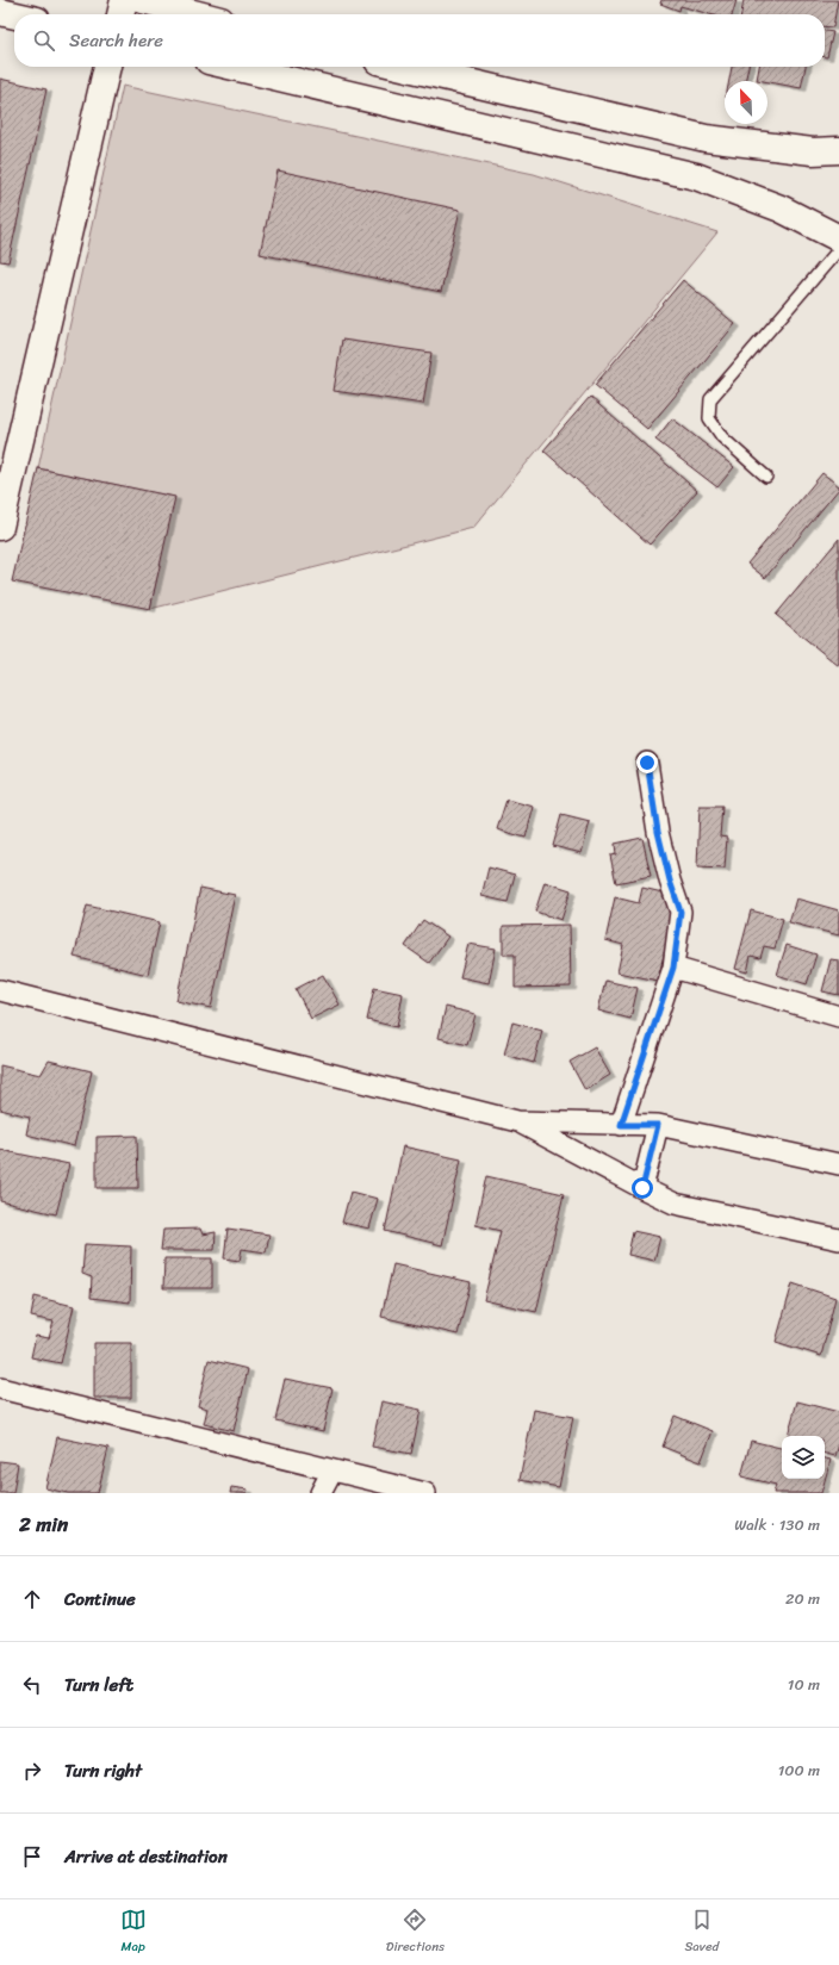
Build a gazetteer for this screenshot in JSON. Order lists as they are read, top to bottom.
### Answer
{
  "north": "top left",
  "page": {
    "search": "Search here",
    "heading": ["2 min", "Walk · 130 m"],
    "list": [
      ["Continue", "20 m"],
      ["Turn left", "10 m"],
      ["Turn right", "100 m"],
      "Arrive at destination"
    ],
    "nav": ["Map", "Directions", "Saved"]
  }
}
